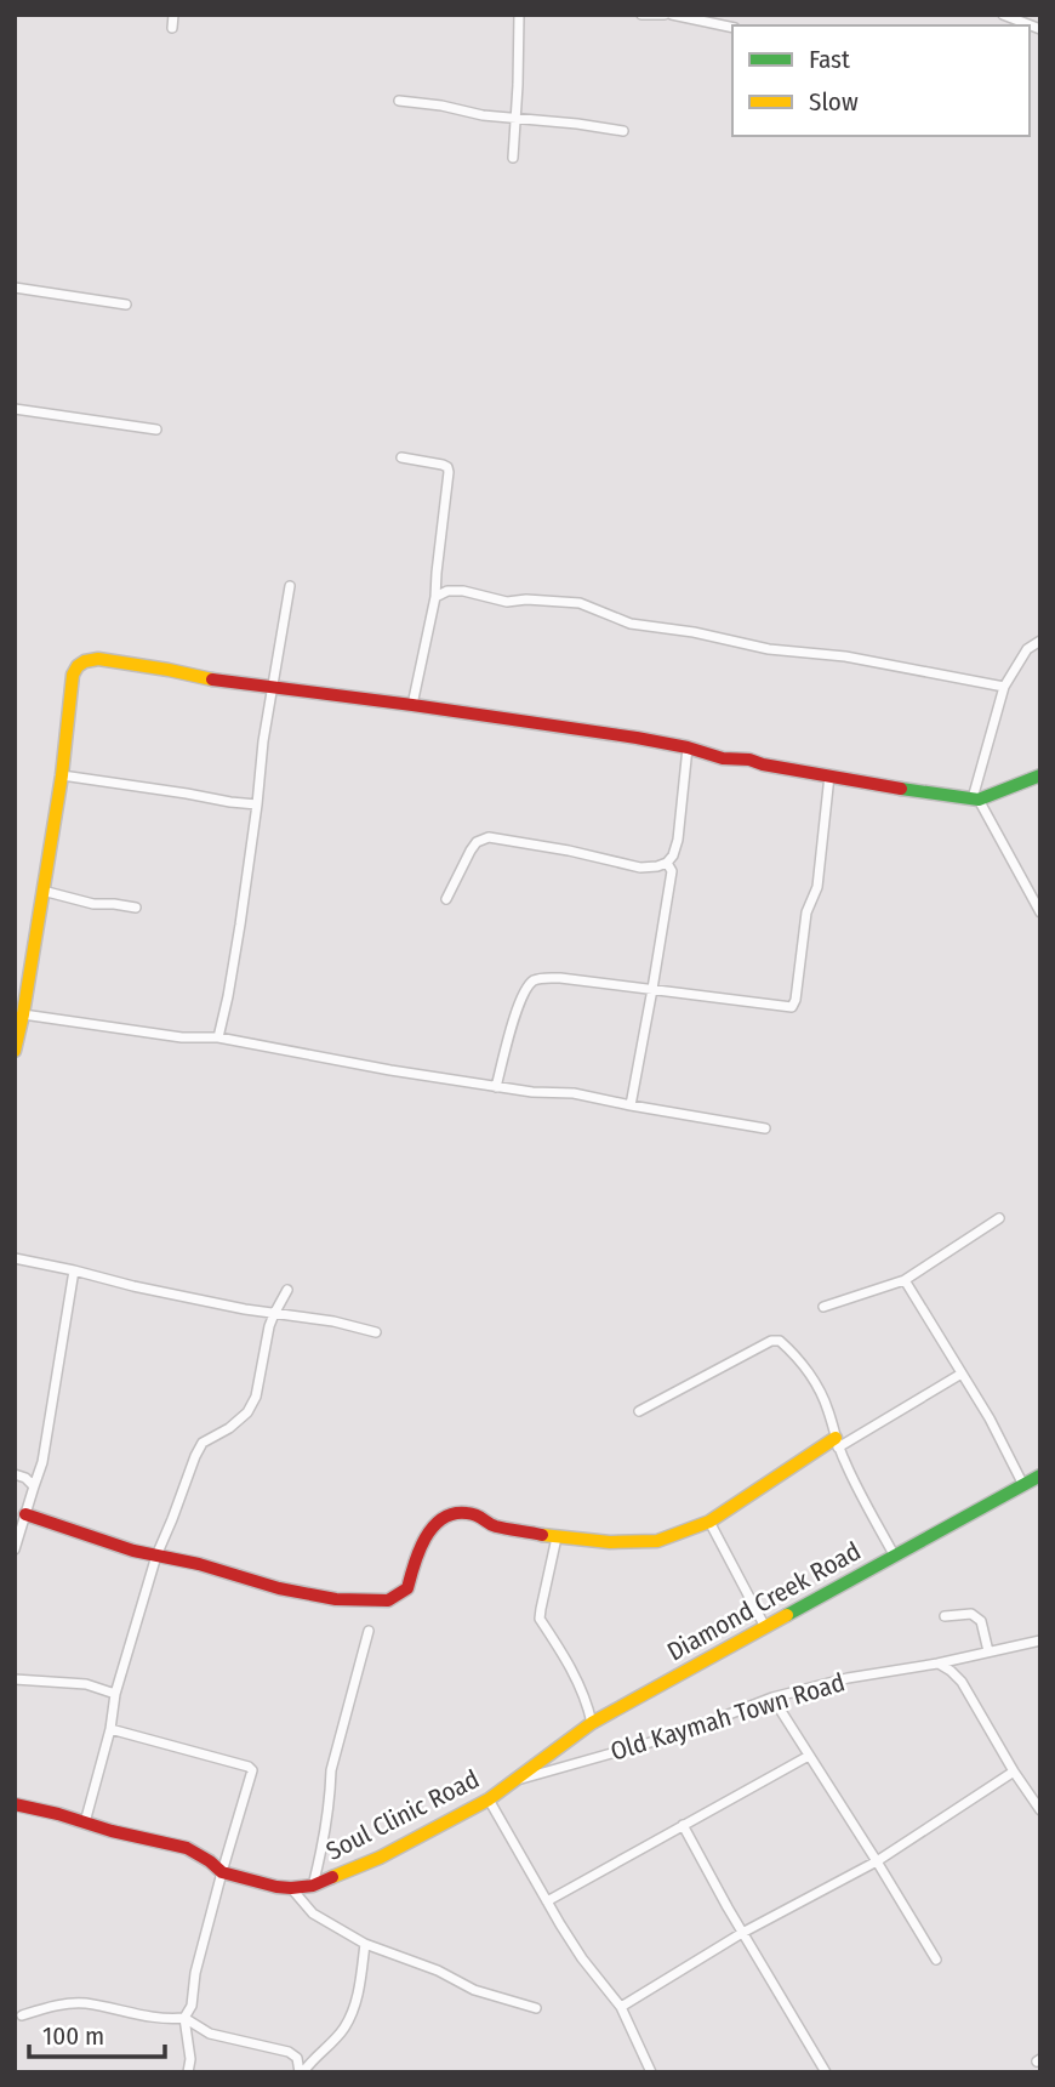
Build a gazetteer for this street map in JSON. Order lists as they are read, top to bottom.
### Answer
{
  "streets": {
    "street": ["Diamond Creek Road", "Old Kaymah Town Road", "Soul Clinic Road"]
  },
  "crossings": [
    ["Diamond Creek Road", "Old Kaymah Town Road"],
    ["Diamond Creek Road", "Soul Clinic Road"],
    ["Old Kaymah Town Road", "Soul Clinic Road"]
  ],
  "legend": ["Fast", "Slow"],
  "scale_bar": "100 m"
}
